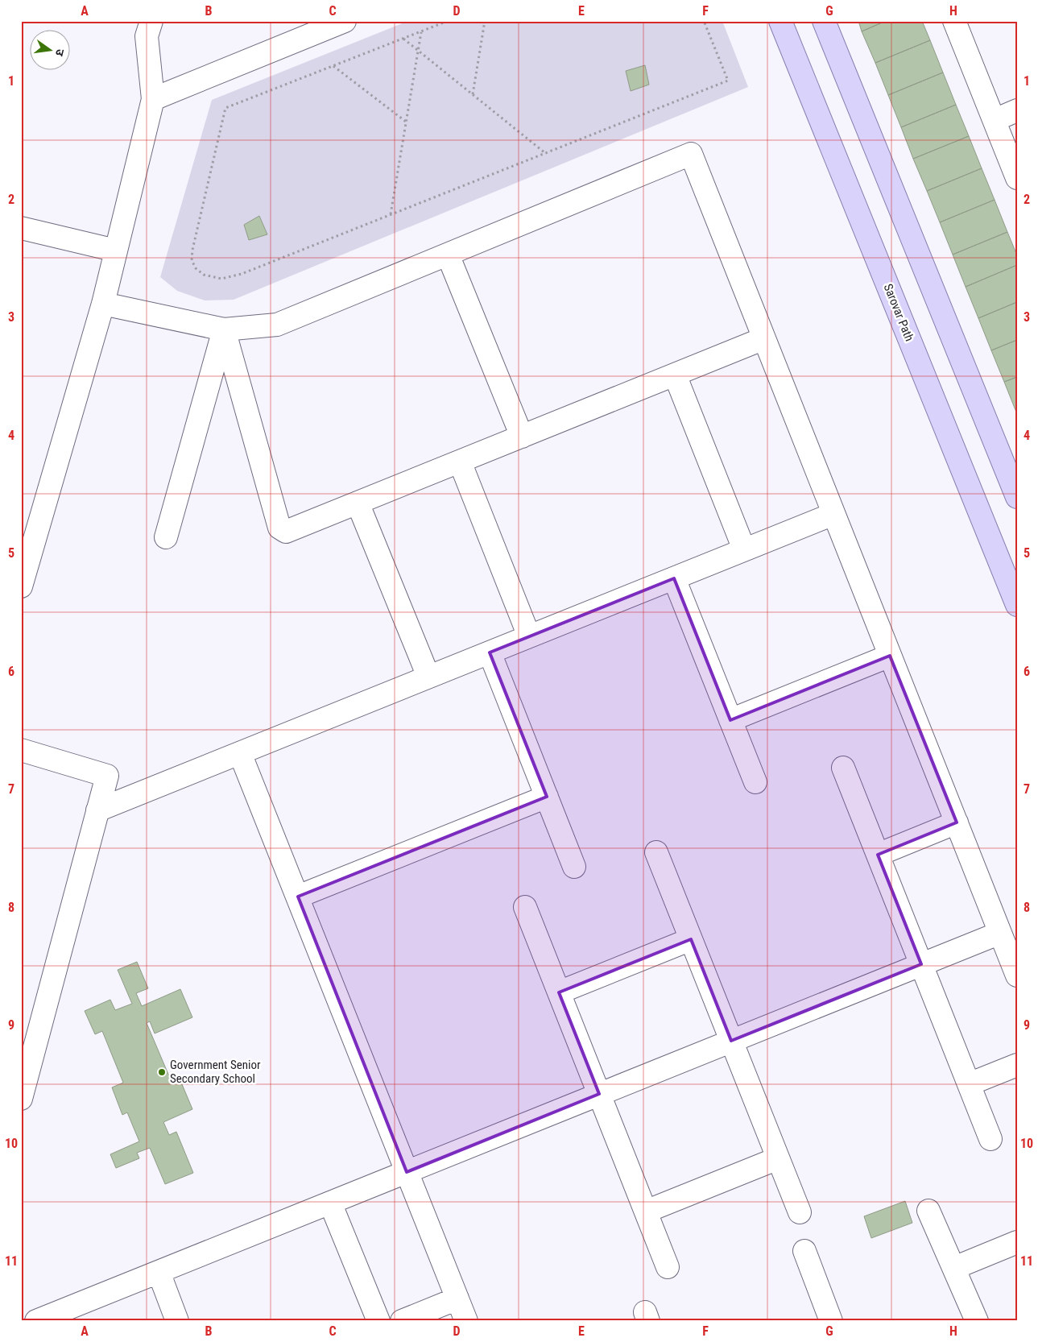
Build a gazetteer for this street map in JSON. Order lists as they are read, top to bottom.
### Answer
{
  "streets": {
    "main road": ["Sarovar Path"]
  },
  "places": ["Government Senior Secondary School"],
  "north": "right",
  "grid": {
    "columns": [
      "A",
      "B",
      "C",
      "D",
      "E",
      "F",
      "G",
      "H"
    ],
    "rows": [
      "1",
      "2",
      "3",
      "4",
      "5",
      "6",
      "7",
      "8",
      "9",
      "10",
      "11"
    ]
  }
}
